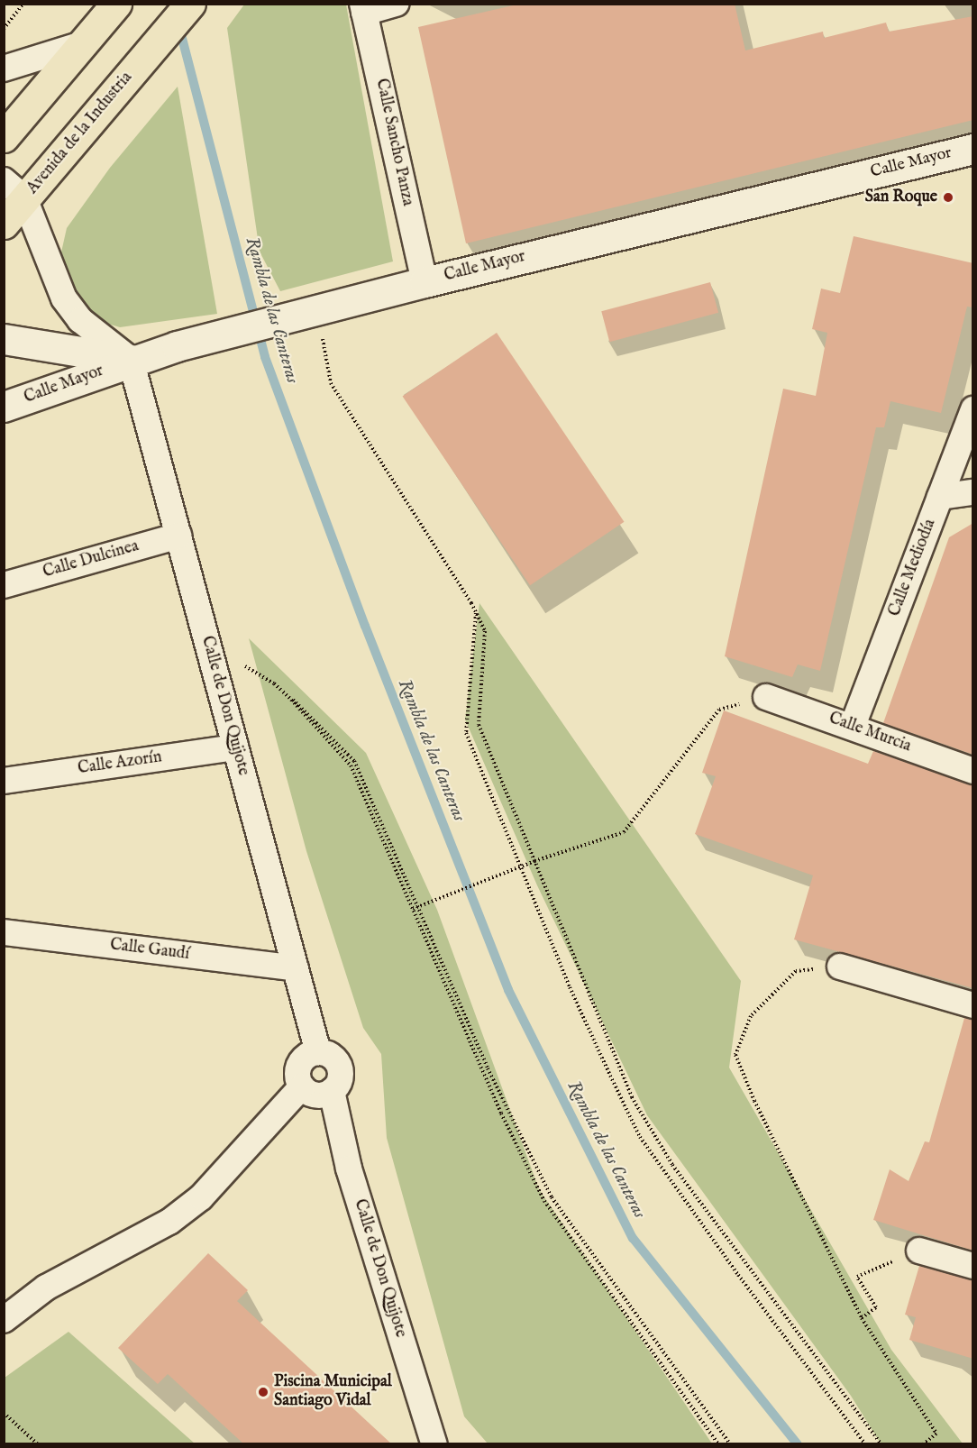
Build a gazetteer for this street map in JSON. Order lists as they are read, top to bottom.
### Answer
{
  "streets": {
    "main road": ["Avenida de la Industria", "Calle Mayor"],
    "street": [
      "Calle Sancho Panza",
      "Calle Dulcinea",
      "Calle Mediodía",
      "Calle de Don Quijote",
      "Calle Murcia",
      "Calle Azorín",
      "Calle Gaudí"
    ]
  },
  "crossings": [
    ["Calle Sancho Panza", "Calle Mayor"],
    ["Calle Mayor", "Calle de Don Quijote"],
    ["Calle Dulcinea", "Calle de Don Quijote"],
    ["Calle Mediodía", "Calle Murcia"],
    ["Calle de Don Quijote", "Calle Azorín"],
    ["Calle de Don Quijote", "Calle Gaudí"]
  ],
  "water": ["Rambla de las Canteras"],
  "places": ["San Roque", "Piscina Municipal Santiago Vidal"]
}
